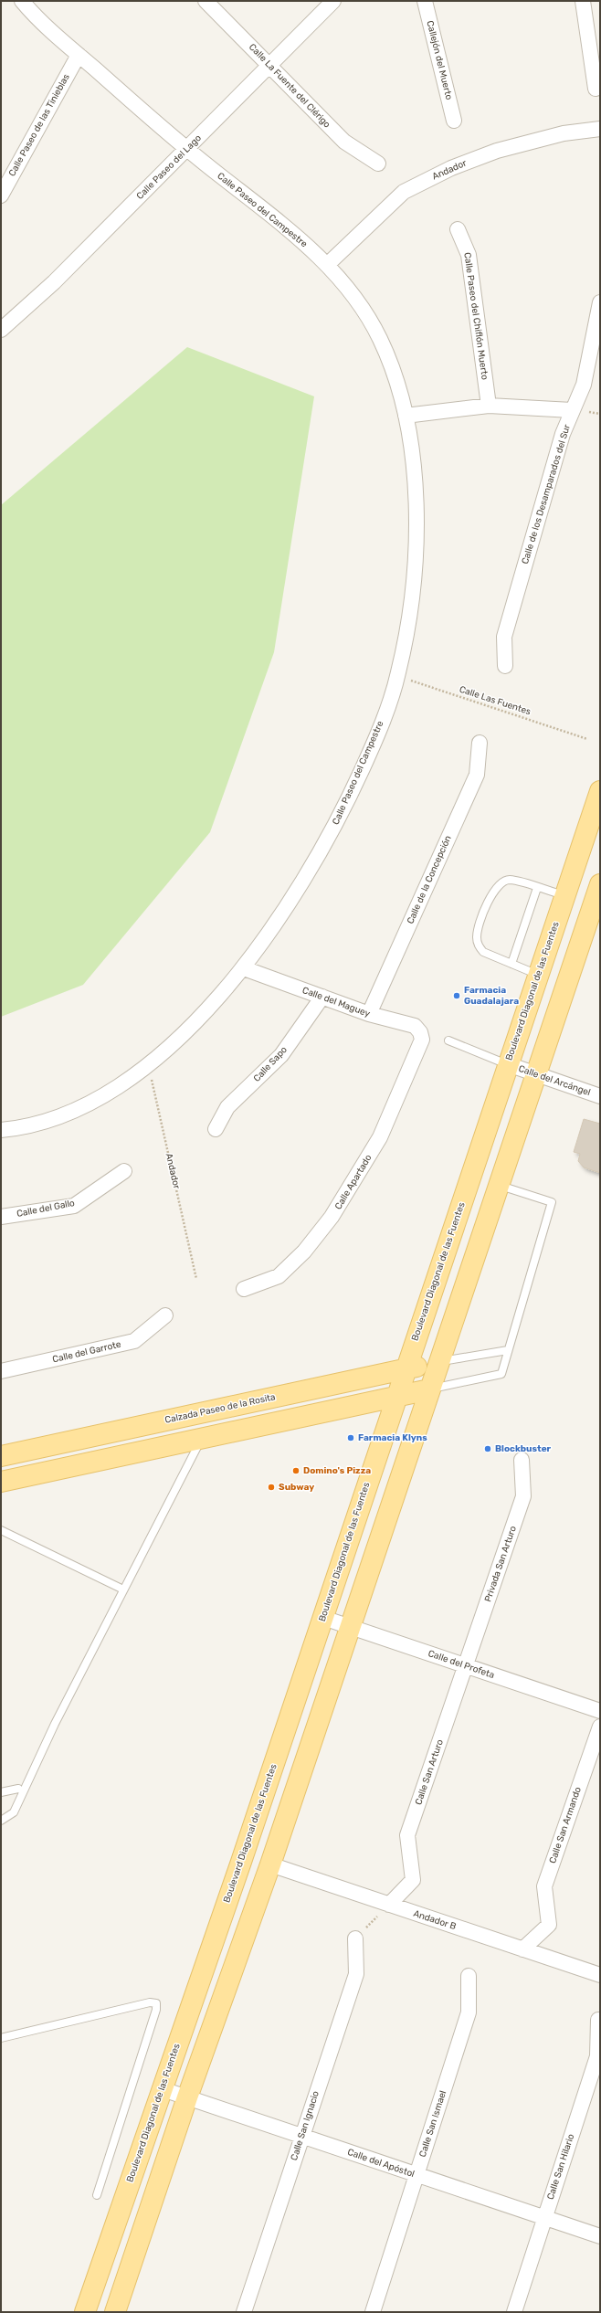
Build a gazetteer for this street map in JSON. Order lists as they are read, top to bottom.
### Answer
{
  "streets": {
    "main road": ["Boulevard Diagonal de las Fuentes", "Calzada Paseo de la Rosita"],
    "street": [
      "Callejón del Muerto",
      "Calle La Fuente del Clérigo",
      "Calle Paseo de las Tinieblas",
      "Calle Paseo del Lago",
      "Andador",
      "Calle Paseo del Campestre",
      "Calle Paseo del Chiflón Muerto",
      "Calle de los Desamparados del Sur",
      "Calle de la Concepción",
      "Calle del Maguey",
      "Calle Sapo",
      "Calle del Arcángel",
      "Calle Apartado",
      "Calle del Gallo",
      "Calle del Garrote",
      "Privada San Arturo",
      "Calle del Profeta",
      "Calle San Arturo",
      "Calle San Armando",
      "Andador B",
      "Calle San Ismael",
      "Calle San Ignacio",
      "Calle del Apóstol",
      "Calle San Hilario"
    ],
    "path": ["Calle Las Fuentes"]
  },
  "crossings": [
    ["Calle La Fuente del Clérigo", "Calle Paseo del Lago"],
    ["Calle Paseo de las Tinieblas", "Calle Paseo del Campestre"],
    ["Calle Paseo del Lago", "Calle Paseo del Campestre"],
    ["Andador", "Calle Paseo del Campestre"],
    ["Calle Paseo del Campestre", "Calle Las Fuentes"],
    ["Calle Paseo del Campestre", "Calle del Maguey"],
    ["Calle de la Concepción", "Calle del Maguey"],
    ["Boulevard Diagonal de las Fuentes", "Calle del Arcángel"],
    ["Boulevard Diagonal de las Fuentes", "Calzada Paseo de la Rosita"],
    ["Boulevard Diagonal de las Fuentes", "Calle del Profeta"],
    ["Boulevard Diagonal de las Fuentes", "Calle del Apóstol"],
    ["Calle del Maguey", "Calle Sapo"],
    ["Calle del Maguey", "Calle Apartado"],
    ["Privada San Arturo", "Calle del Profeta"],
    ["Privada San Arturo", "Calle San Arturo"],
    ["Calle del Profeta", "Calle San Arturo"],
    ["Calle San Arturo", "Andador B"],
    ["Calle San Armando", "Andador B"],
    ["Calle San Ismael", "Calle del Apóstol"],
    ["Calle San Ignacio", "Calle del Apóstol"],
    ["Calle del Apóstol", "Calle San Hilario"]
  ],
  "places": [
    "Farmacia Guadalajara",
    "Farmacia Klyns",
    "Blockbuster",
    "Domino's Pizza",
    "Subway"
  ]
}
